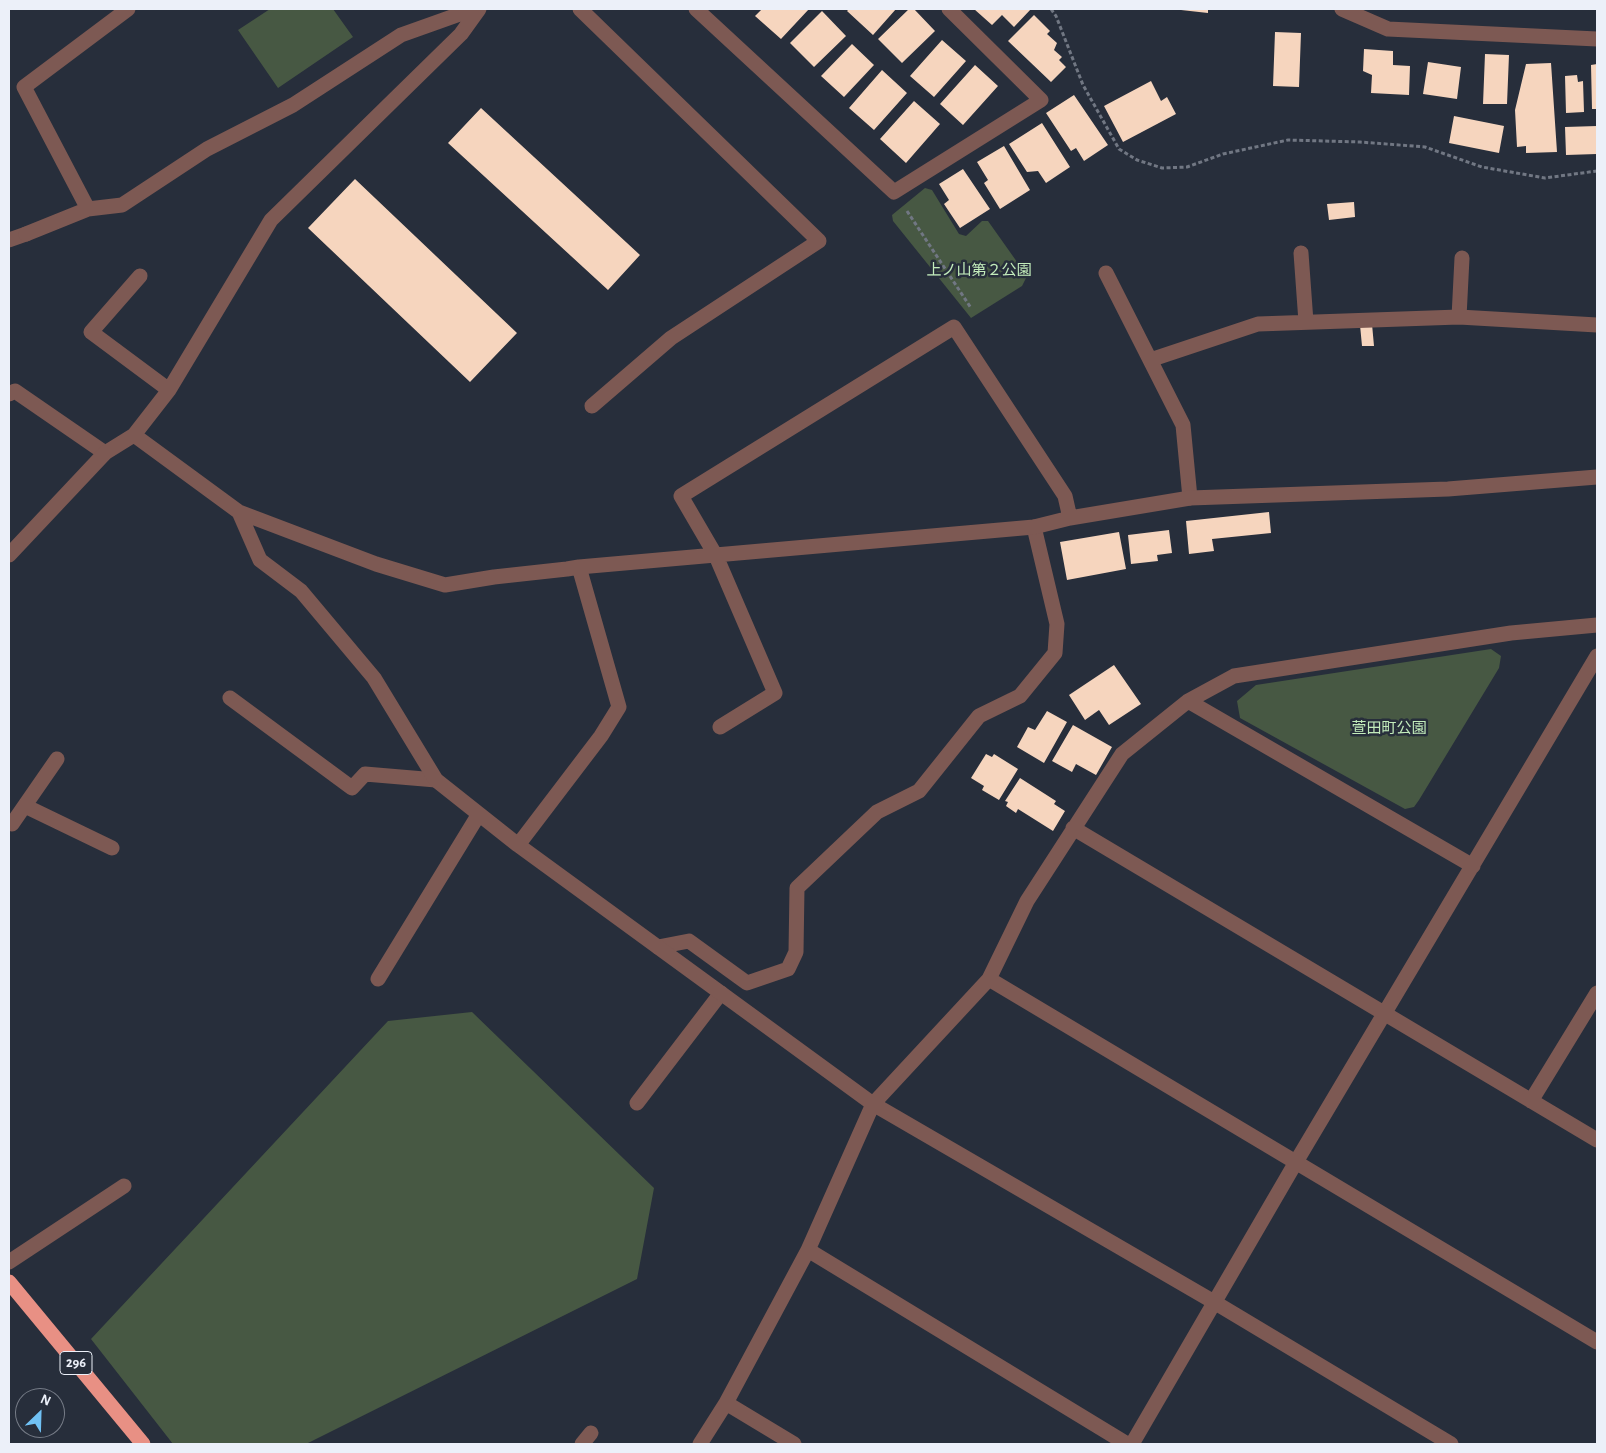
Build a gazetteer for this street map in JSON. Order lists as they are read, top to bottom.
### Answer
{
  "streets": {
    "highway": ["296"]
  },
  "parks": ["上ノ山第２公園", "萱田町公園"],
  "north": "top right"
}
